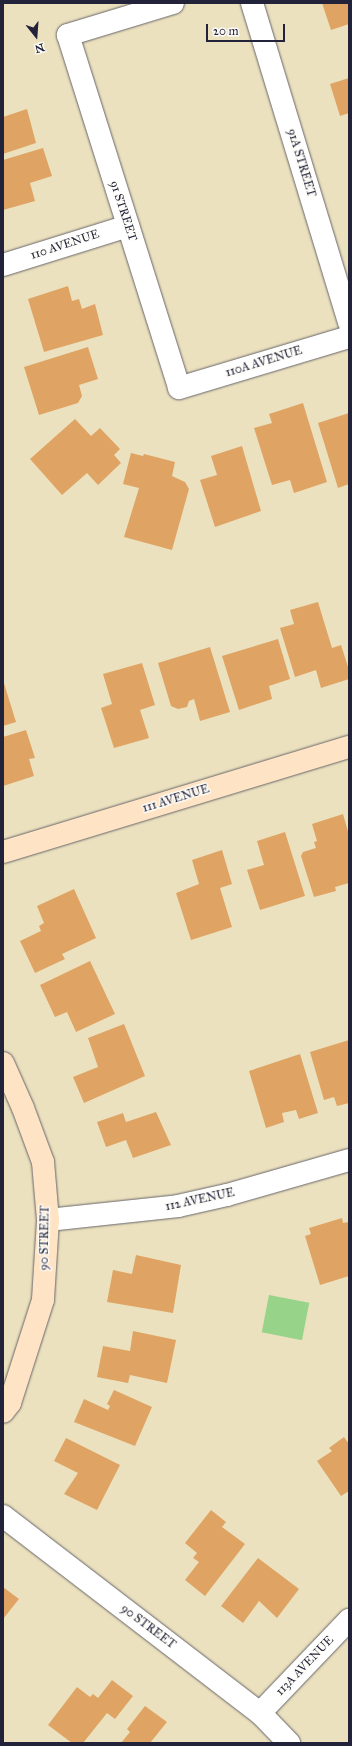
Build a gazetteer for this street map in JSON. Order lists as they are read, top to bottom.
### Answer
{
  "streets": {
    "street": [
      "91A STREET",
      "91 STREET",
      "110 AVENUE",
      "110A AVENUE",
      "111 AVENUE",
      "112 AVENUE",
      "90 STREET",
      "113A AVENUE"
    ]
  },
  "crossings": [
    ["91 STREET", "110 AVENUE"],
    ["91 STREET", "110A AVENUE"],
    ["112 AVENUE", "90 STREET"],
    ["90 STREET", "113A AVENUE"]
  ],
  "scale_bar": "20 m",
  "north": "bottom"
}
